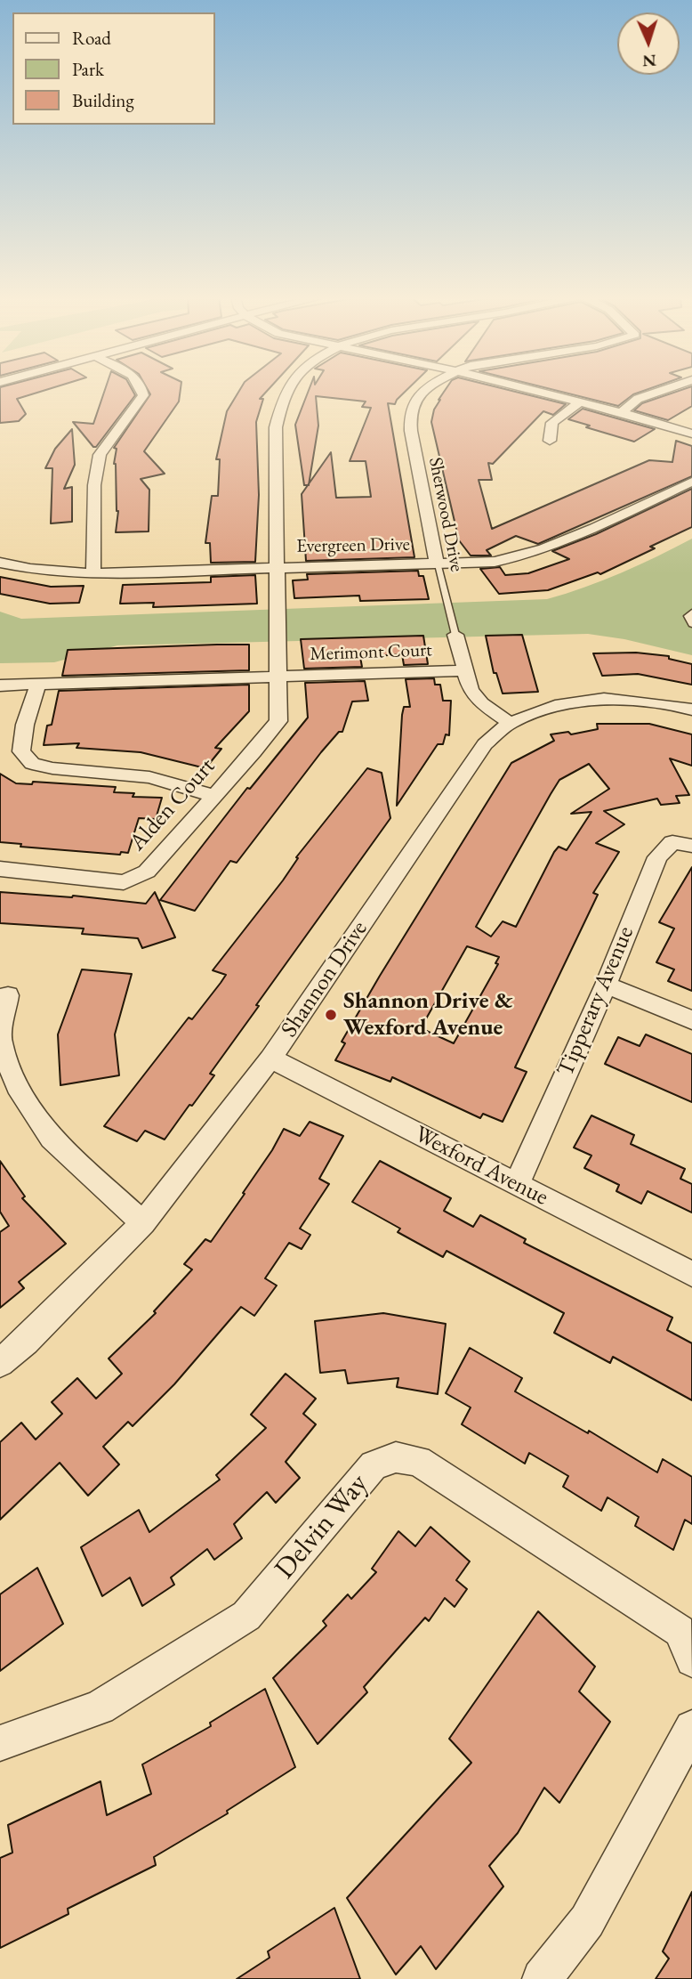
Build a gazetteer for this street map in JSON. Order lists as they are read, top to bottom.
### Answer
{
  "streets": {
    "street": [
      "Sherwood Drive",
      "Evergreen Drive",
      "Merimont Court",
      "Alden Court",
      "Shannon Drive",
      "Tipperary Avenue",
      "Wexford Avenue",
      "Delvin Way"
    ]
  },
  "crossings": [
    ["Sherwood Drive", "Evergreen Drive"],
    ["Evergreen Drive", "Alden Court"],
    ["Merimont Court", "Alden Court"],
    ["Shannon Drive", "Wexford Avenue"],
    ["Tipperary Avenue", "Wexford Avenue"]
  ],
  "places": ["Shannon Drive & Wexford Avenue"],
  "legend": ["Road", "Park", "Building"],
  "north": "bottom"
}
